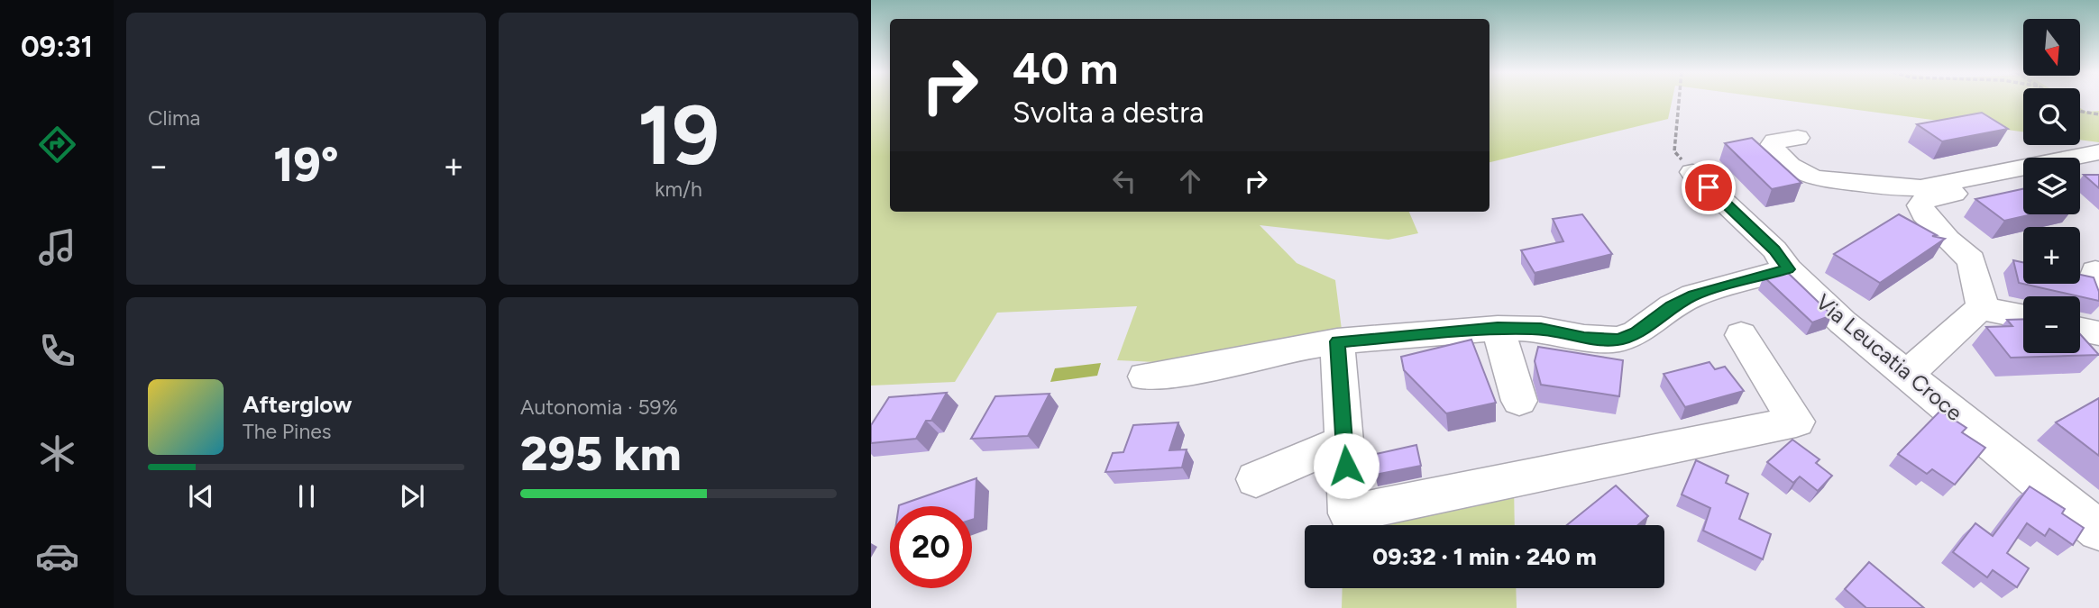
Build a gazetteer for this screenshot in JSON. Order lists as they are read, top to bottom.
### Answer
{
  "streets": {
    "street": ["Via Leucatia Croce"]
  },
  "north": "bottom",
  "page": {
    "tabs": "09:31",
    "tile": [
      "Clima",
      ["19", "km/h"],
      ["Autonomia · 59%", "295 km"]
    ],
    "map_buttons": ["+", "−"],
    "turn": ["40 m", "Svolta a destra"],
    "heat": ["−", "19°", "+"],
    "song": ["Afterglow", "The Pines"],
    "limit": "20",
    "trip": "09:32 · 1 min · 240 m"
  }
}
